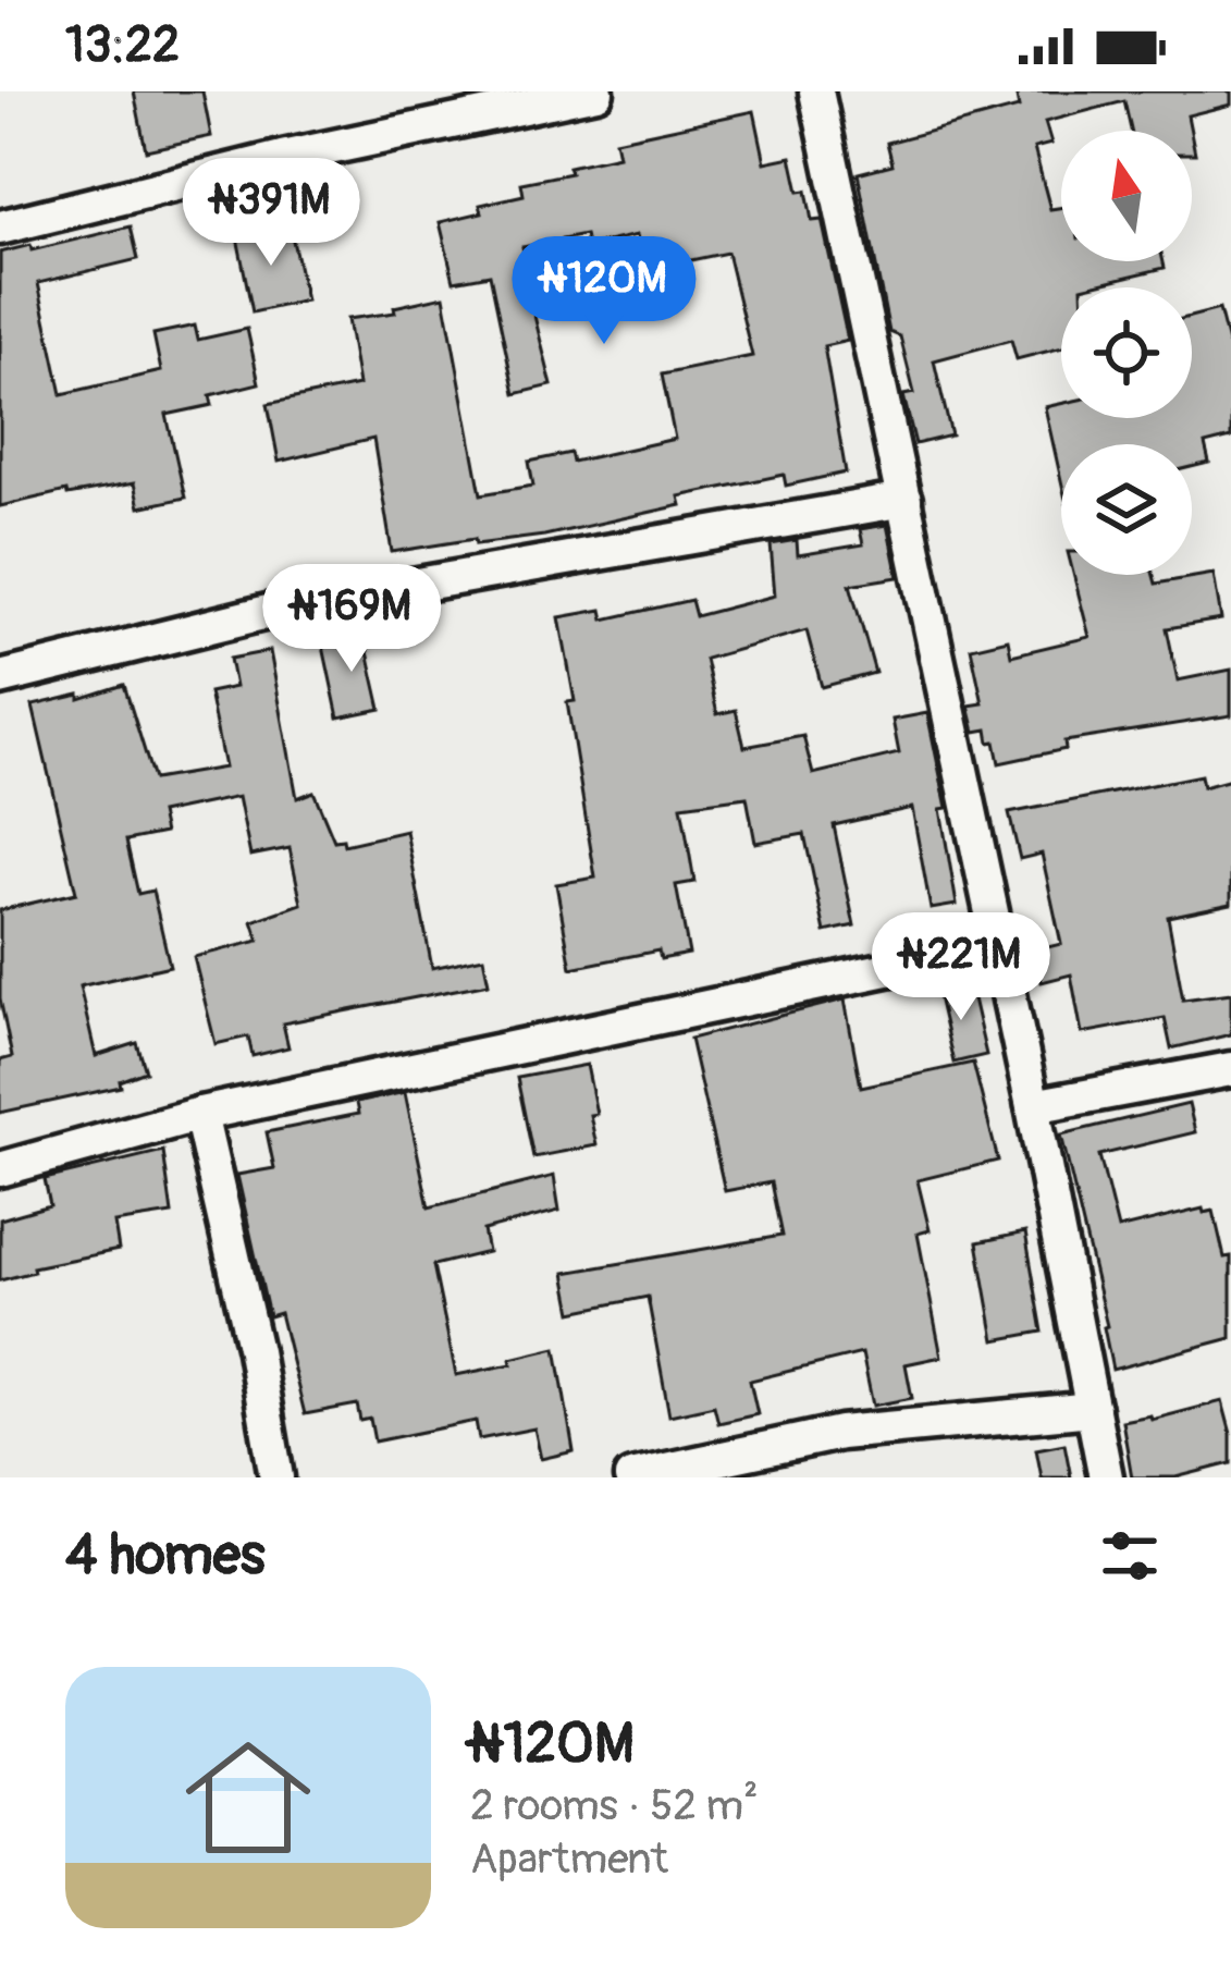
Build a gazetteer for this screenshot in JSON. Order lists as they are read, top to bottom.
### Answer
{
  "north": "top",
  "page": {
    "status": "13:22",
    "price": [
      "₦391M",
      "₦120M",
      "₦169M",
      "₦221M"
    ],
    "heading": "4 homes",
    "list": [
      {
        "name": "₦120M",
        "note": "2 rooms · 52 m² · Apartment"
      }
    ]
  }
}
